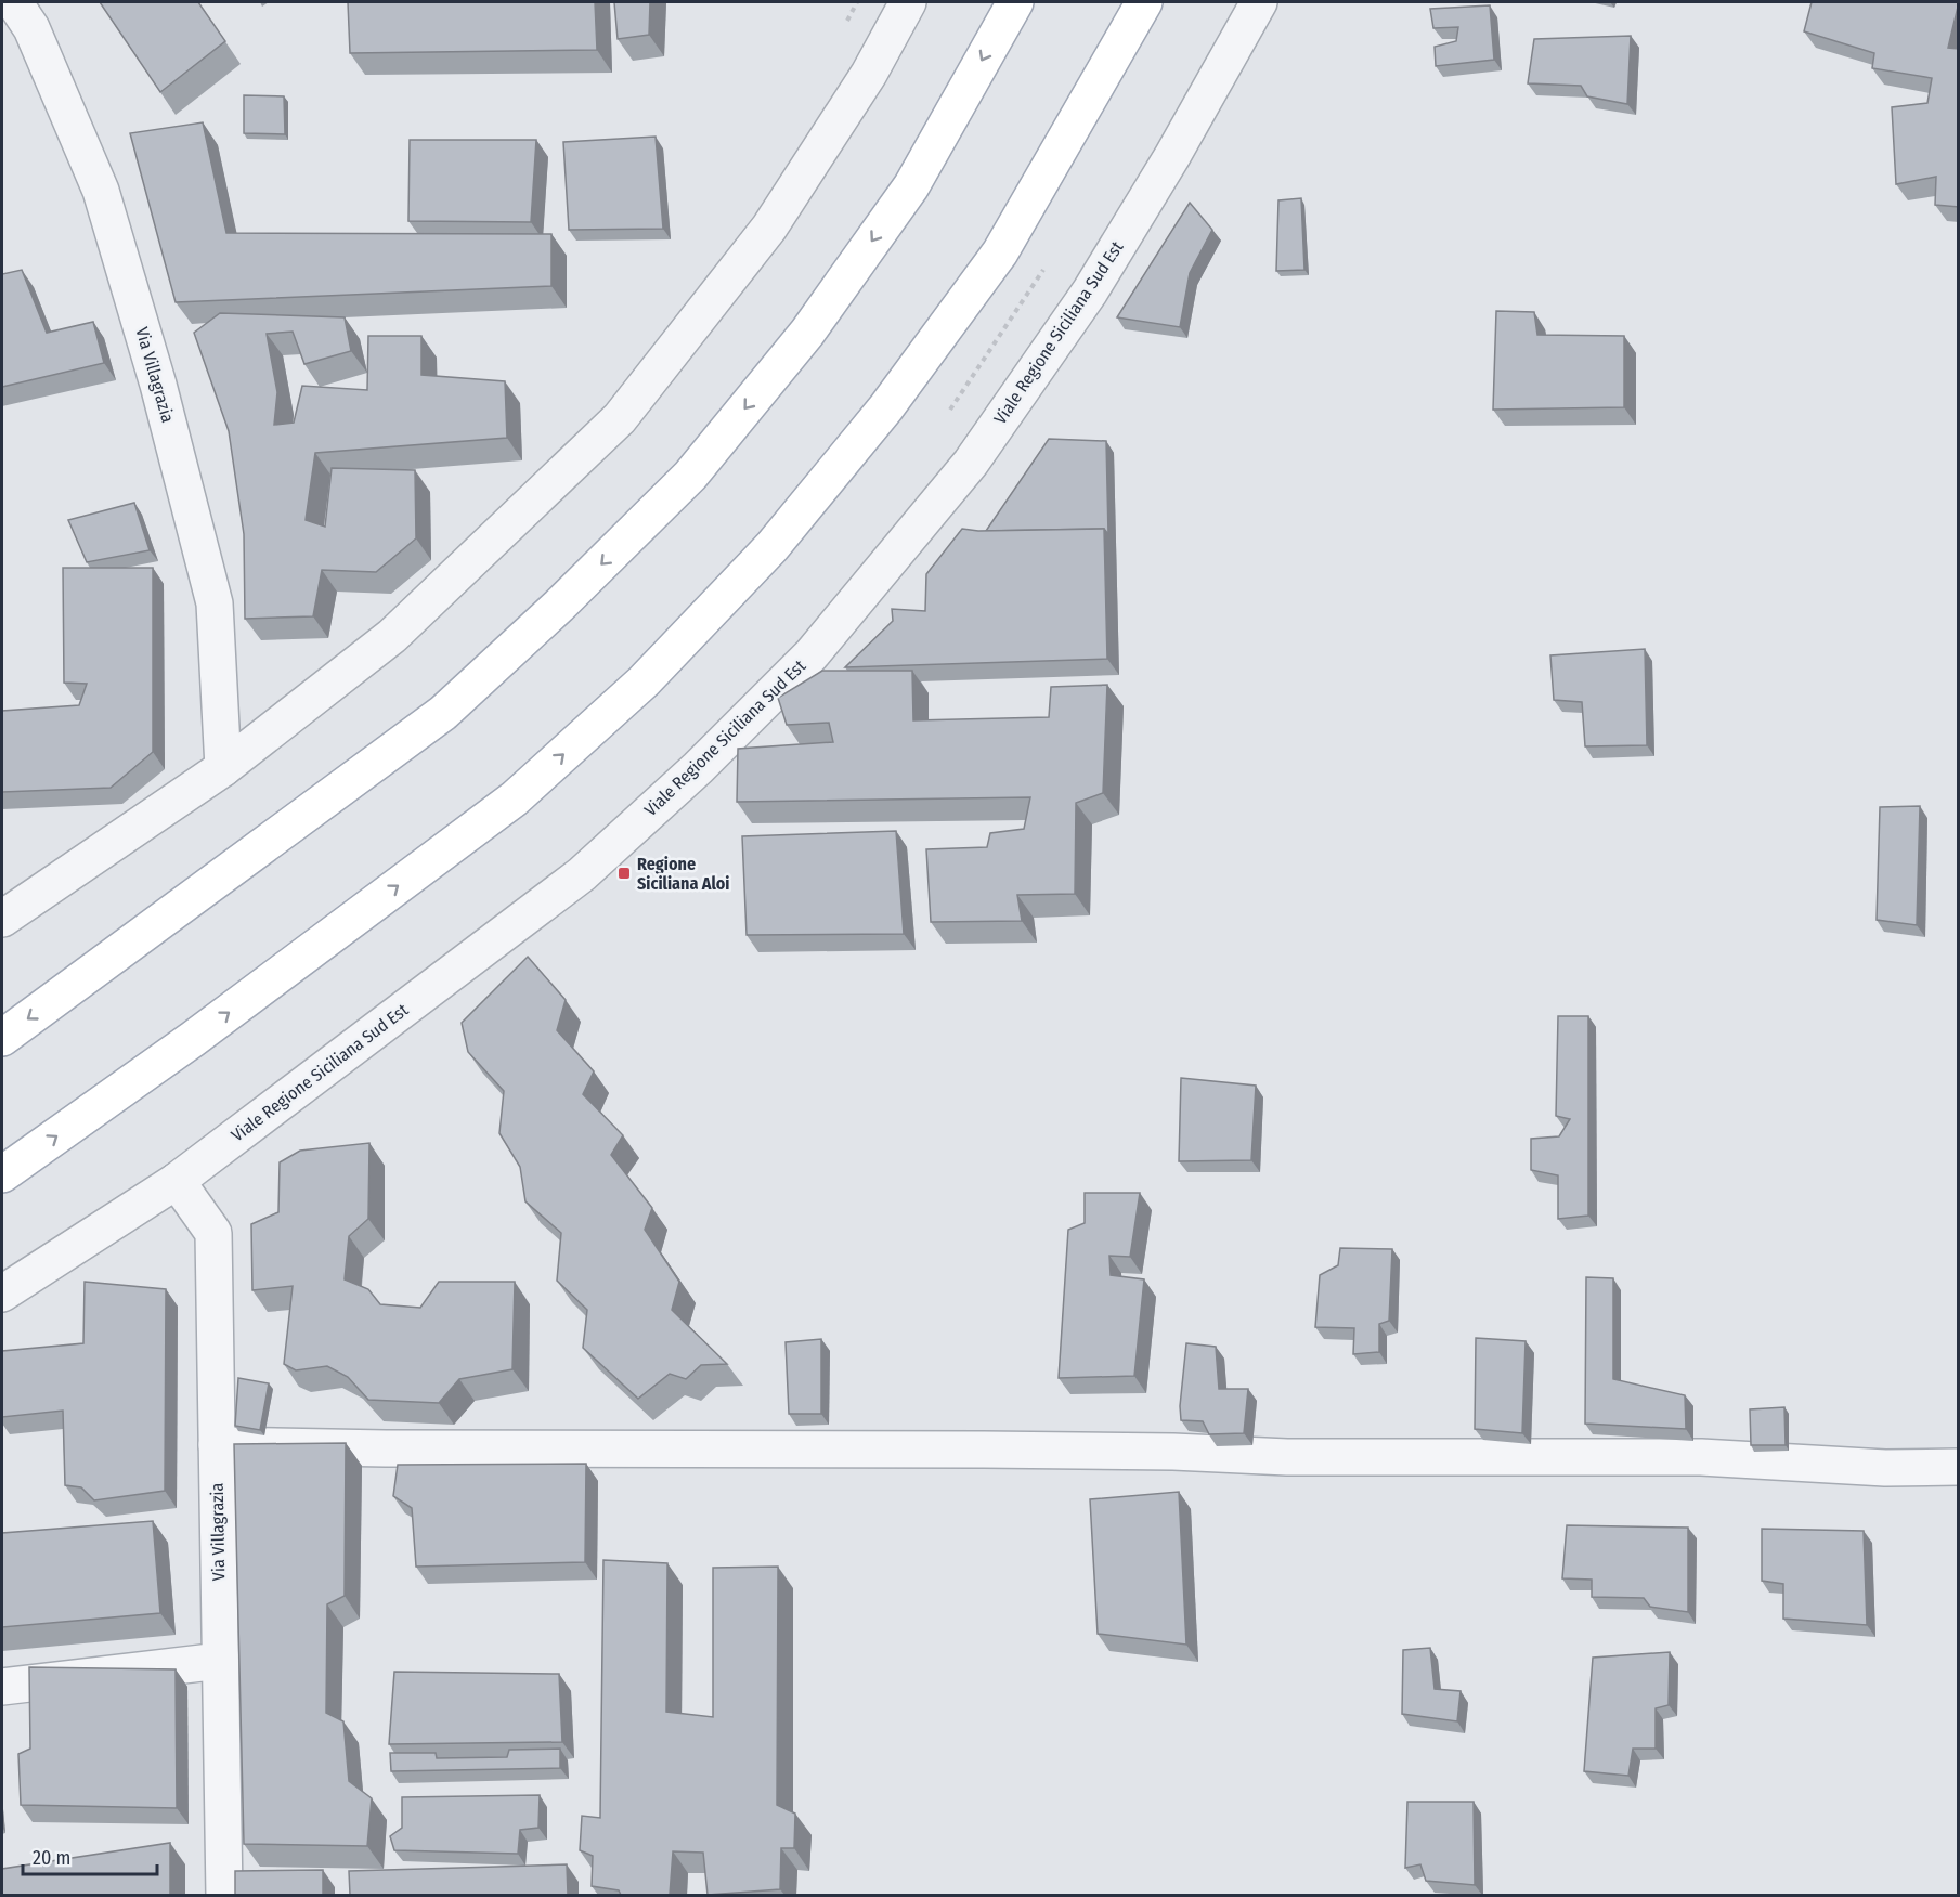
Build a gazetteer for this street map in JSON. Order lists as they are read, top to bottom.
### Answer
{
  "streets": {
    "street": ["Viale Regione Siciliana Sud Est", "Via Villagrazia"]
  },
  "crossings": [
    ["Viale Regione Siciliana Sud Est", "Via Villagrazia"]
  ],
  "places": {
    "transit": ["Regione Siciliana Aloi"]
  },
  "scale_bar": "20 m"
}
